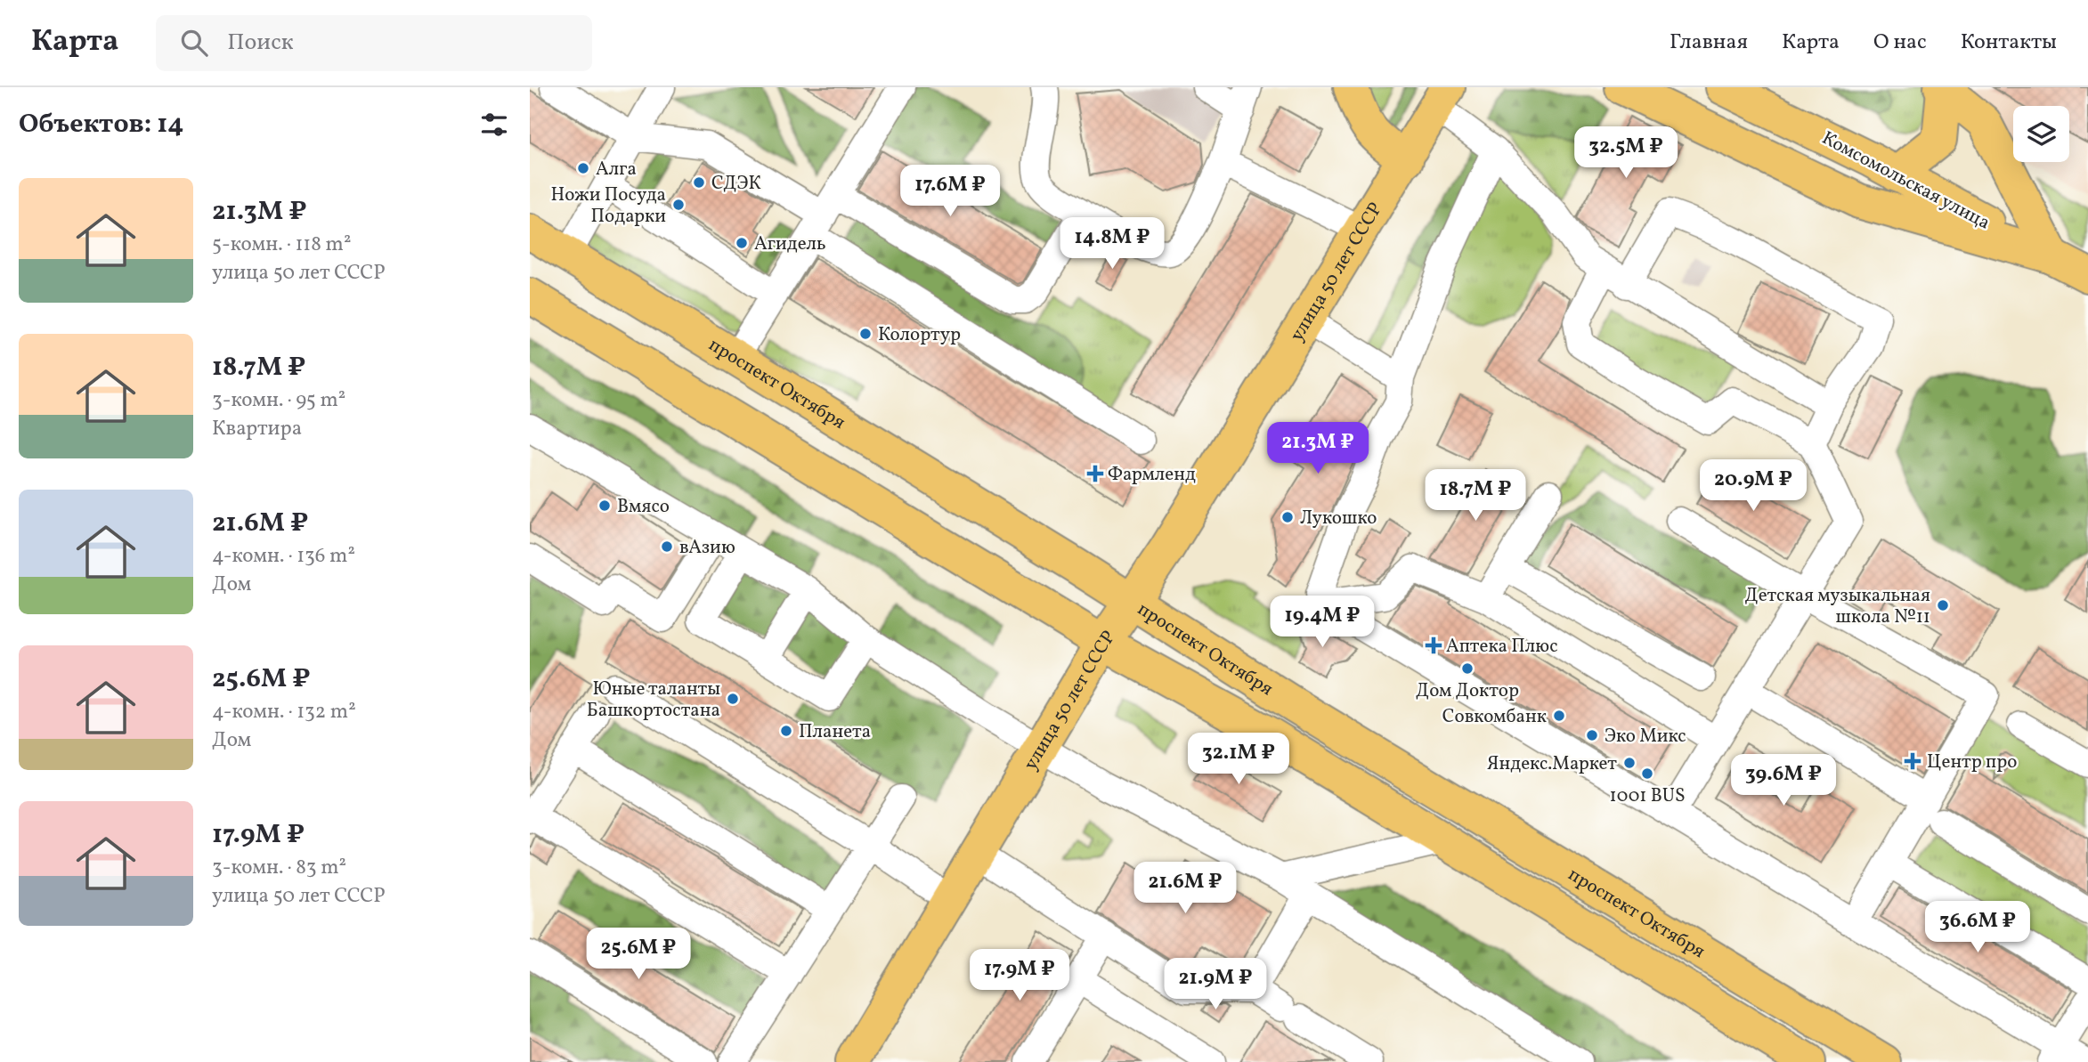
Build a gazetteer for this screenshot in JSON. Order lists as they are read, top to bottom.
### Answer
{
  "streets": {
    "main road": ["Комсомольская улица", "улица 50 лет СССР", "проспект Октября"]
  },
  "crossings": [
    ["улица 50 лет СССР", "проспект Октября"]
  ],
  "places": {
    "other": [
      "Алга",
      "СДЭК",
      "Ножи Посуда Подарки",
      "Агидель",
      "Колортур",
      "Вмясо",
      "Лукошко",
      "вАзию",
      "Детская музыкальная школа №11",
      "Дом Доктор",
      "Юные таланты Башкортостана",
      "Совкомбанк",
      "Планета",
      "Эко Микс",
      "Яндекс.Маркет",
      "1001 BUS"
    ],
    "health": ["Фармленд", "Аптека Плюс", "Центр про"]
  },
  "page": {
    "header": "Карта",
    "search": "Поиск",
    "nav": [
      "Главная",
      "Карта",
      "О нас",
      "Контакты"
    ],
    "heading": "Объектов: 14",
    "price": [
      "32.5M ₽",
      "17.6M ₽",
      "14.8M ₽",
      "21.3M ₽",
      "20.9M ₽",
      "18.7M ₽",
      "19.4M ₽",
      "32.1M ₽",
      "39.6M ₽",
      "21.6M ₽",
      "36.6M ₽",
      "25.6M ₽",
      "17.9M ₽",
      "21.9M ₽"
    ],
    "list": [
      {
        "name": "21.3M ₽",
        "note": "5-комн. · 118 m² · улица 50 лет СССР"
      },
      {
        "name": "18.7M ₽",
        "note": "3-комн. · 95 m² · Квартира"
      },
      {
        "name": "21.6M ₽",
        "note": "4-комн. · 136 m² · Дом"
      },
      {
        "name": "25.6M ₽",
        "note": "4-комн. · 132 m² · Дом"
      },
      {
        "name": "17.9M ₽",
        "note": "3-комн. · 83 m² · улица 50 лет СССР"
      }
    ]
  }
}
